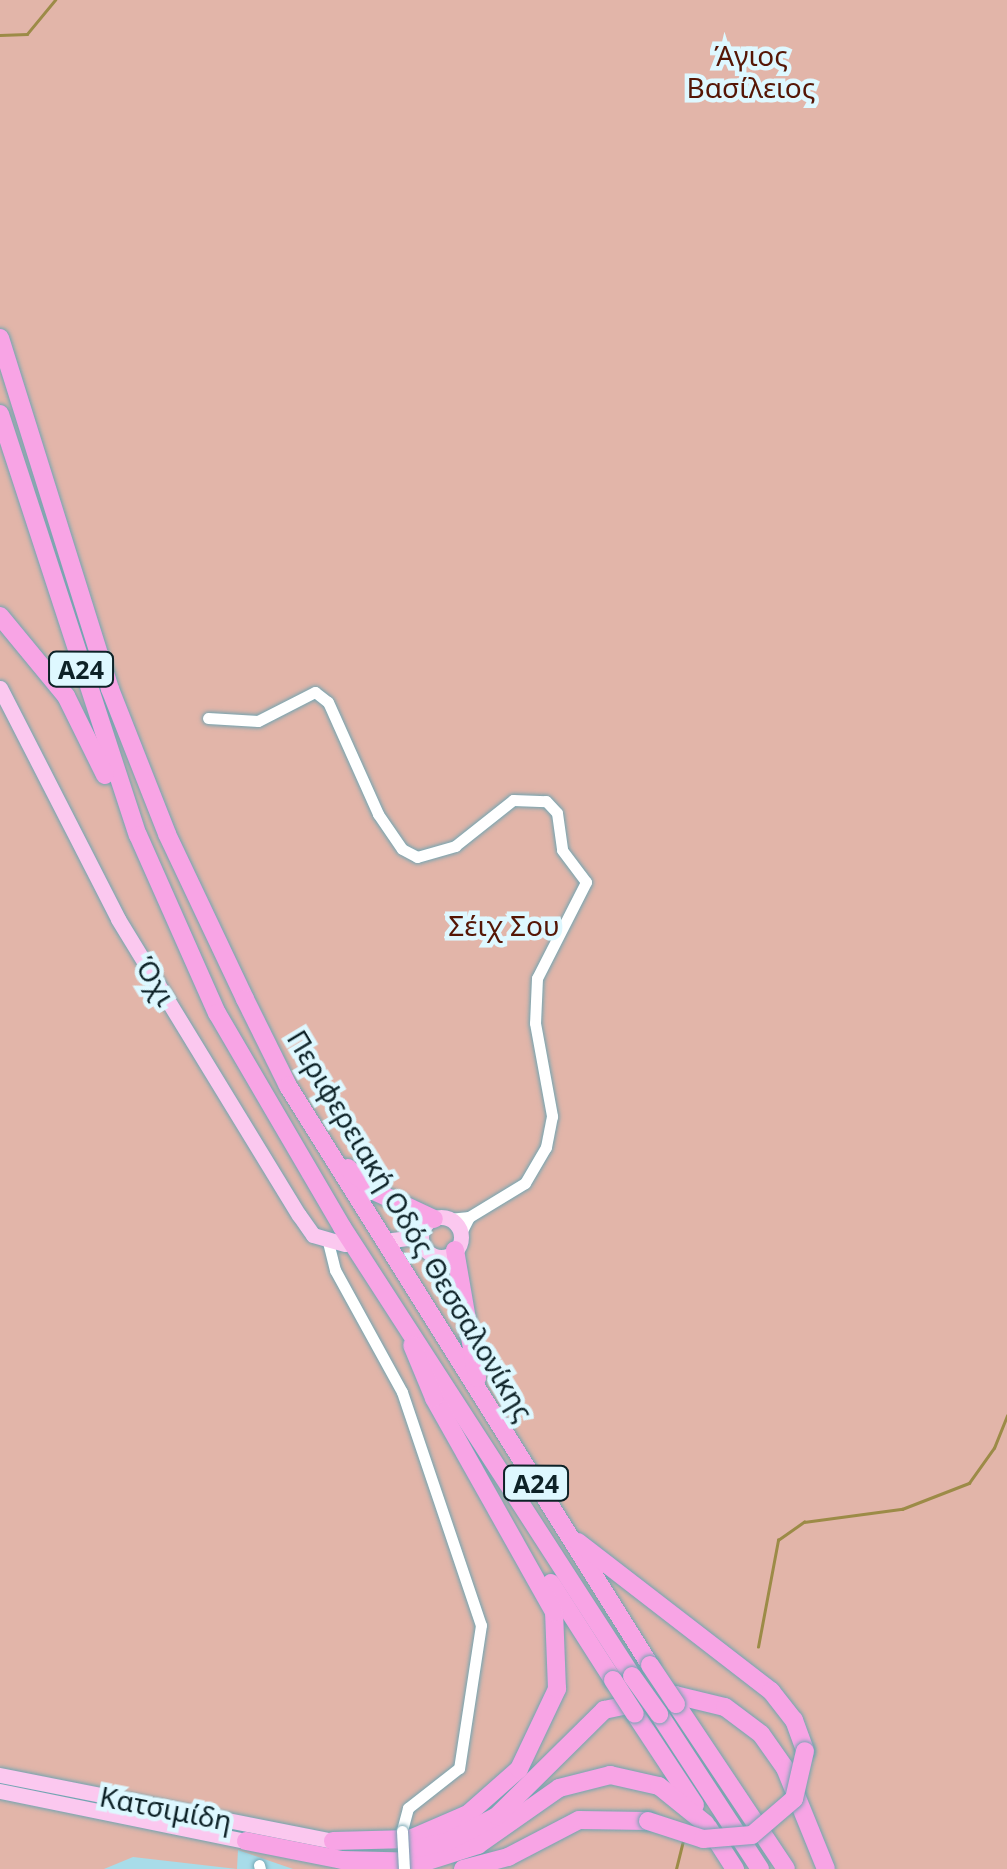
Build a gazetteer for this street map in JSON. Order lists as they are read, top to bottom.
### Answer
{
  "streets": {
    "highway": ["Α24", "Περιφερειακή Οδός Θεσσαλονίκης"],
    "main road": ["Όχι", "Κατσιμίδη"]
  },
  "parks": ["Άγιος Βασίλειος", "Σέιχ Σου"]
}
